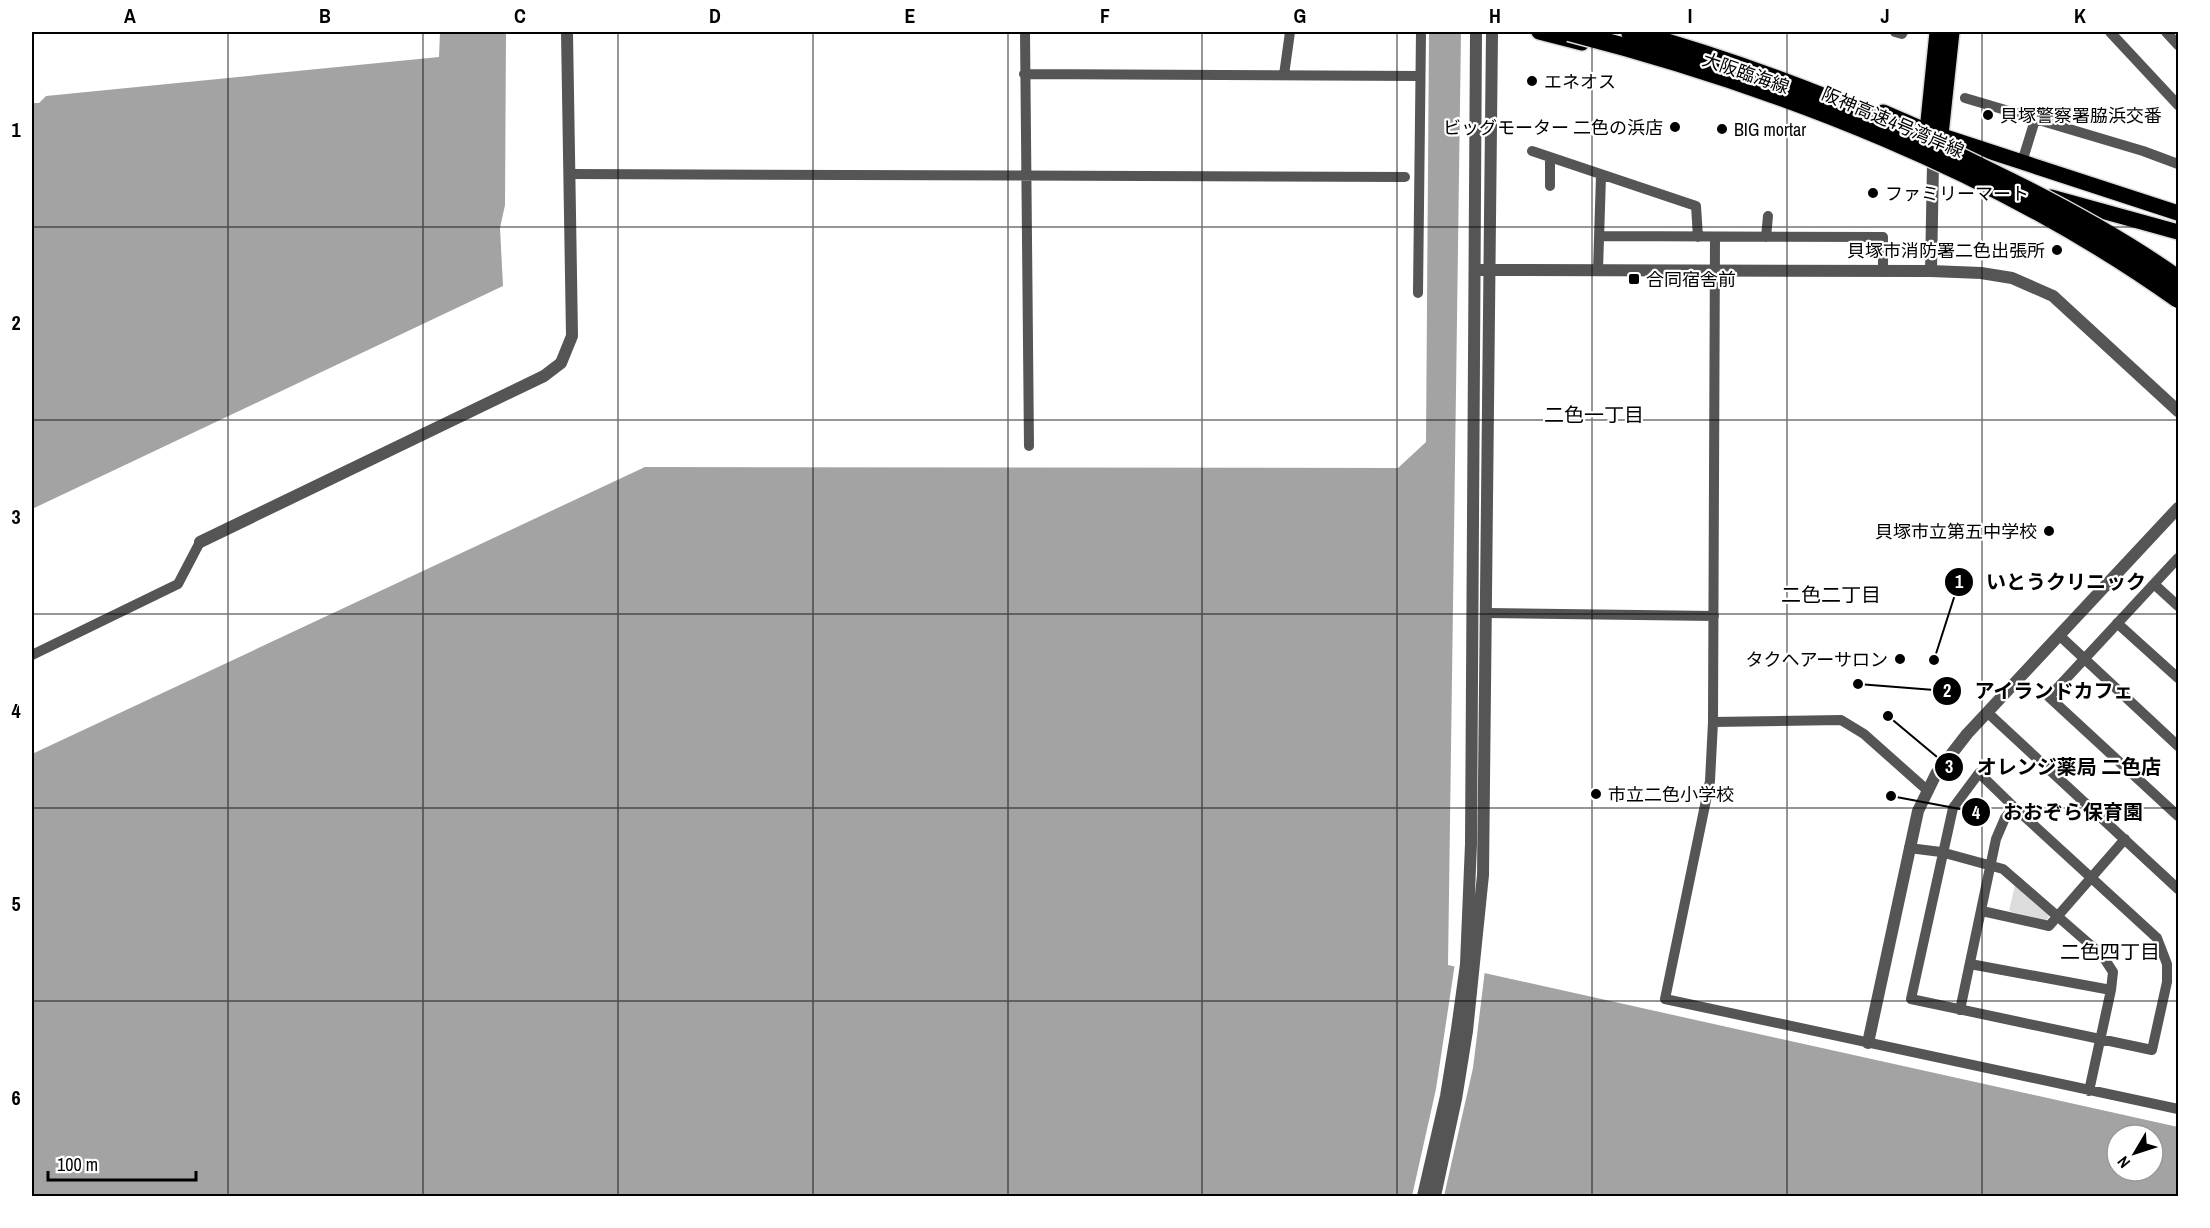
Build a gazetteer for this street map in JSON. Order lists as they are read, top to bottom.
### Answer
{
  "streets": {
    "highway": ["阪神高速4号湾岸線"],
    "main road": ["大阪臨海線"]
  },
  "districts": ["二色一丁目", "二色二丁目", "二色四丁目"],
  "places": {
    "other": [
      "エネオス",
      "貝塚警察署脇浜交番",
      "ビッグモーター 二色の浜店",
      "BIG mortar",
      "ファミリーマート",
      "貝塚市消防署二色出張所",
      "貝塚市立第五中学校",
      "タクヘアーサロン",
      "いとうクリニック",
      "アイランドカフェ",
      "オレンジ薬局 二色店",
      "市立二色小学校",
      "おおぞら保育園"
    ],
    "transit": ["合同宿舎前"]
  },
  "scale_bar": "100 m",
  "north": "bottom left",
  "grid": {
    "columns": [
      "A",
      "B",
      "C",
      "D",
      "E",
      "F",
      "G",
      "H",
      "I",
      "J",
      "K"
    ],
    "rows": [
      "1",
      "2",
      "3",
      "4",
      "5",
      "6"
    ]
  }
}
